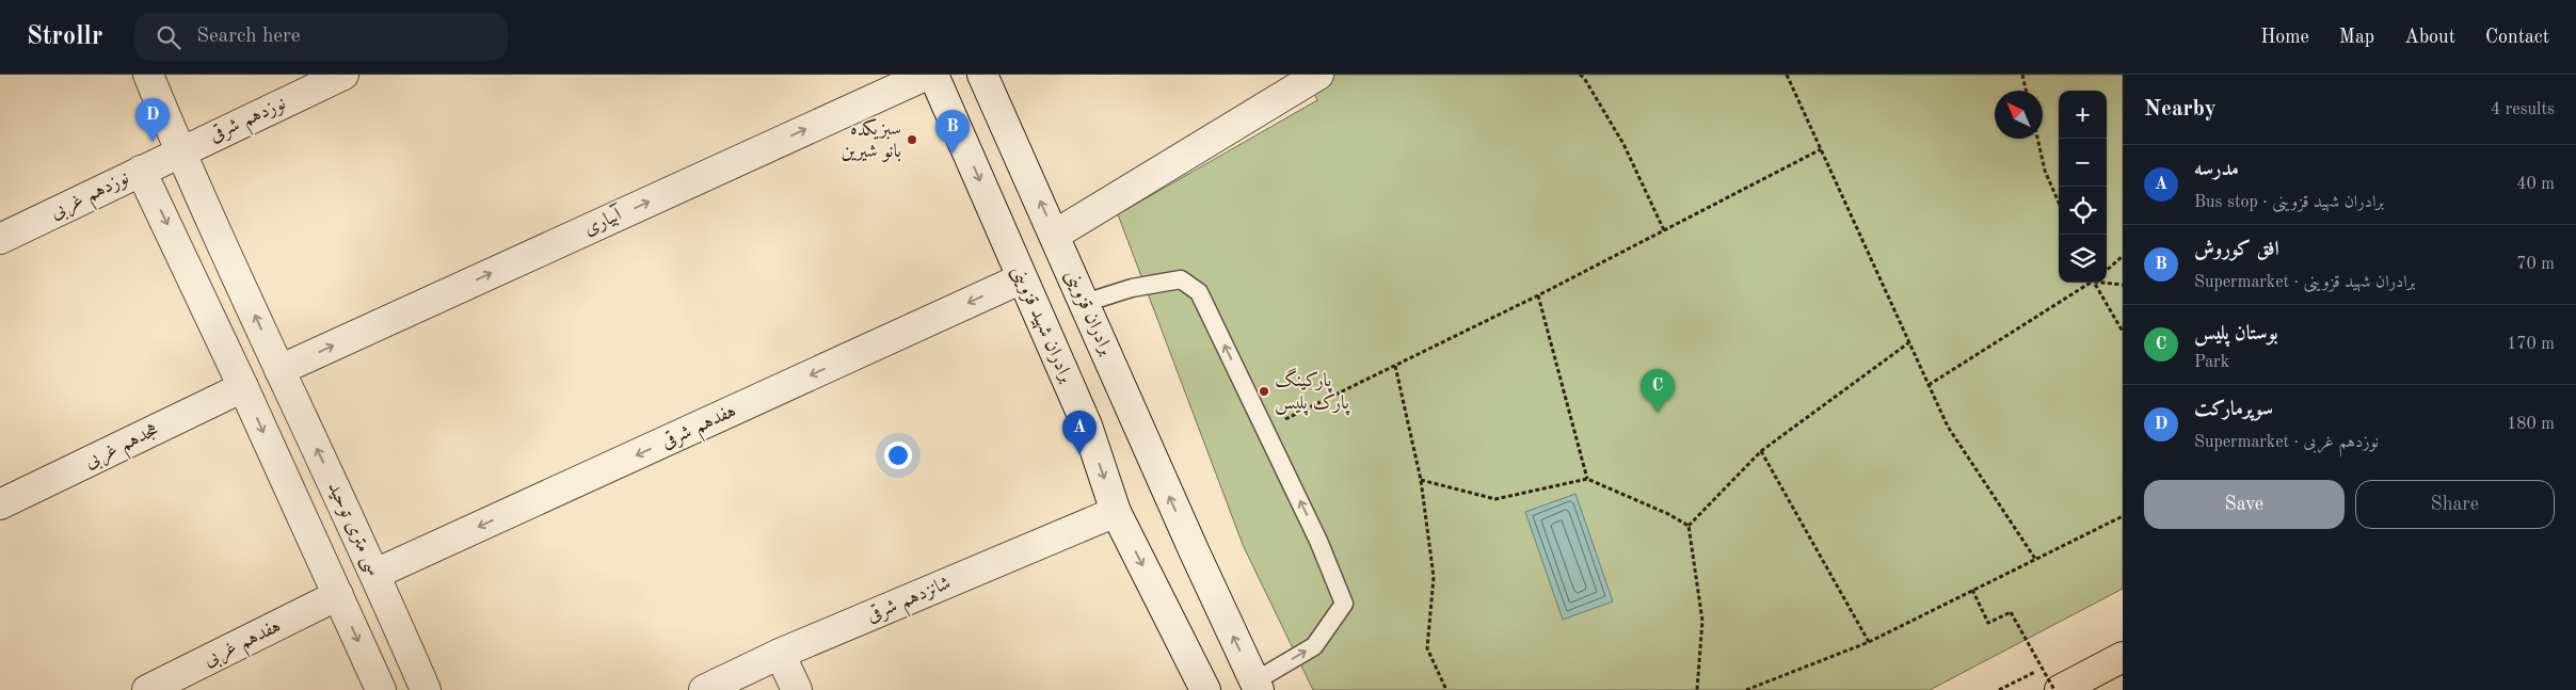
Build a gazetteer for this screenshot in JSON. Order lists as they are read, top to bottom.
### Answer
{
  "streets": {
    "street": [
      "نوزدهم شرقی",
      "نوزدهم غربی",
      "آبیاری",
      "برادران قزوینی",
      "برادران شهید قزوینی",
      "هفدهم شرقی",
      "هجدهم غربی",
      "سی متری توحید",
      "شانزدهم شرقی",
      "هفدهم غربی"
    ]
  },
  "crossings": [
    ["نوزدهم شرقی", "نوزدهم غربی"],
    ["نوزدهم شرقی", "سی متری توحید"],
    ["نوزدهم غربی", "سی متری توحید"],
    ["آبیاری", "سی متری توحید"],
    ["برادران شهید قزوینی", "هفدهم شرقی"],
    ["برادران شهید قزوینی", "شانزدهم شرقی"],
    ["هفدهم شرقی", "سی متری توحید"]
  ],
  "one_way": [
    "آبیاری",
    "برادران قزوینی",
    "برادران شهید قزوینی",
    "هفدهم شرقی"
  ],
  "places": ["سبزیکده بانو شیرین", "پارکینگ پارک پلیس"],
  "north": "top left",
  "page": {
    "header": "Strollr",
    "search": "Search here",
    "nav": [
      "Home",
      "Map",
      "About",
      "Contact"
    ],
    "heading": ["Nearby", "4 results"],
    "map_buttons": ["+", "−"],
    "pins": [
      "D",
      "B",
      "C",
      "A"
    ],
    "list": [
      {
        "mark": "A",
        "name": "مدرسه",
        "note": "Bus stop · برادران شهید قزوینی",
        "value": "40 m"
      },
      {
        "mark": "B",
        "name": "افق کوروش",
        "note": "Supermarket · برادران شهید قزوینی",
        "value": "70 m"
      },
      {
        "mark": "C",
        "name": "بوستان پلیس",
        "note": "Park",
        "value": "170 m"
      },
      {
        "mark": "D",
        "name": "سوپرمارکت",
        "note": "Supermarket · نوزدهم غربی",
        "value": "180 m"
      }
    ],
    "buttons": ["Save", "Share"]
  }
}
